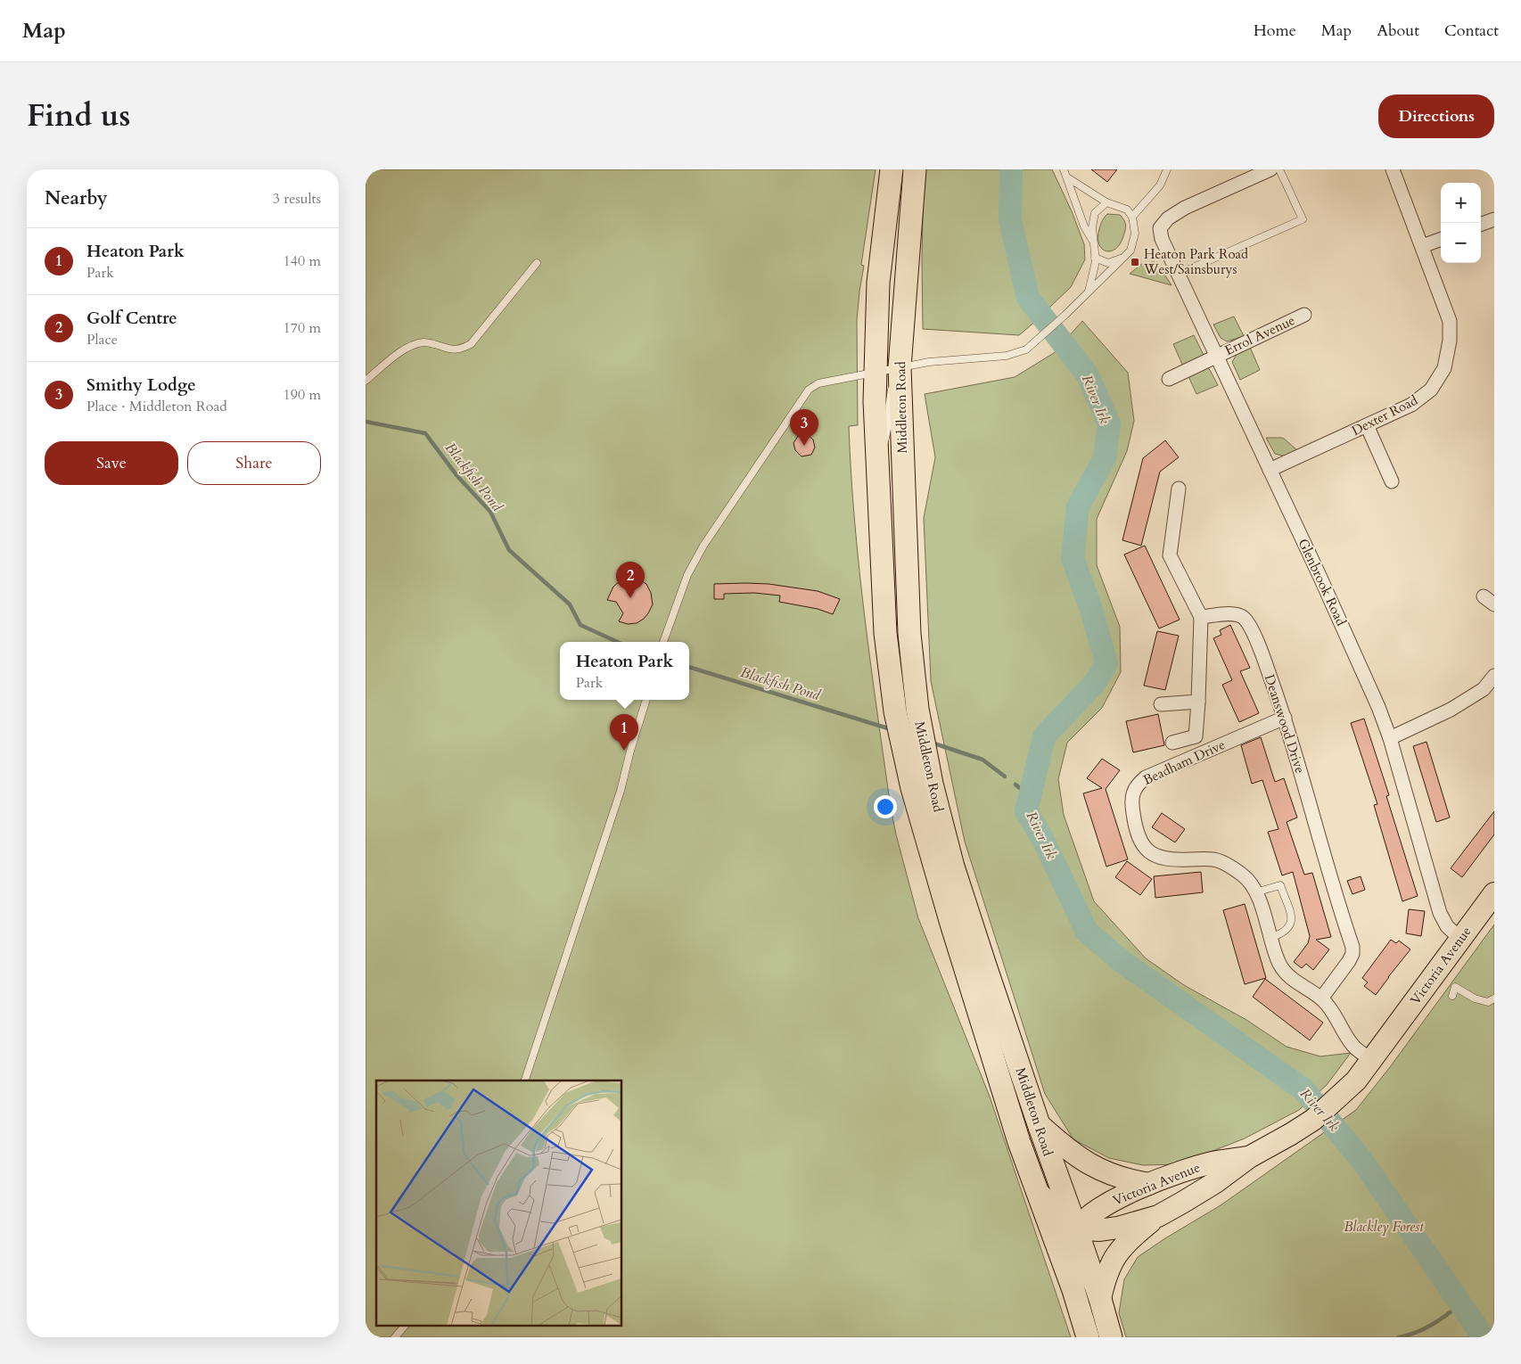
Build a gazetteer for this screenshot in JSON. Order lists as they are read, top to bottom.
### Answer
{
  "streets": {
    "highway": ["Middleton Road"],
    "main road": ["Victoria Avenue"],
    "street": [
      "Errol Avenue",
      "Dexter Road",
      "Glenbrook Road",
      "Deanswood Drive",
      "Beadham Drive"
    ]
  },
  "crossings": [
    ["Errol Avenue", "Glenbrook Road"],
    ["Middleton Road", "Victoria Avenue"],
    ["Dexter Road", "Glenbrook Road"],
    ["Glenbrook Road", "Victoria Avenue"],
    ["Deanswood Drive", "Beadham Drive"],
    ["Beadham Drive", "Victoria Avenue"]
  ],
  "water": ["River Irk", "Blackfish Pond"],
  "parks": ["Blackley Forest"],
  "places": {
    "transit": ["Heaton Park Road West/Sainsburys"]
  },
  "page": {
    "header": "Map",
    "nav": [
      "Home",
      "Map",
      "About",
      "Contact"
    ],
    "title": "Find us",
    "buttons": [
      "Directions",
      ["Save", "Share"]
    ],
    "heading": ["Nearby", "3 results"],
    "map_buttons": ["+", "−"],
    "list": [
      {
        "mark": "1",
        "name": "Heaton Park",
        "note": "Park",
        "value": "140 m"
      },
      {
        "mark": "2",
        "name": "Golf Centre",
        "note": "Place",
        "value": "170 m"
      },
      {
        "mark": "3",
        "name": "Smithy Lodge",
        "note": "Place · Middleton Road",
        "value": "190 m"
      }
    ],
    "pins": ["3", "2", "1"],
    "popup": ["Heaton Park", "Park"]
  }
}
